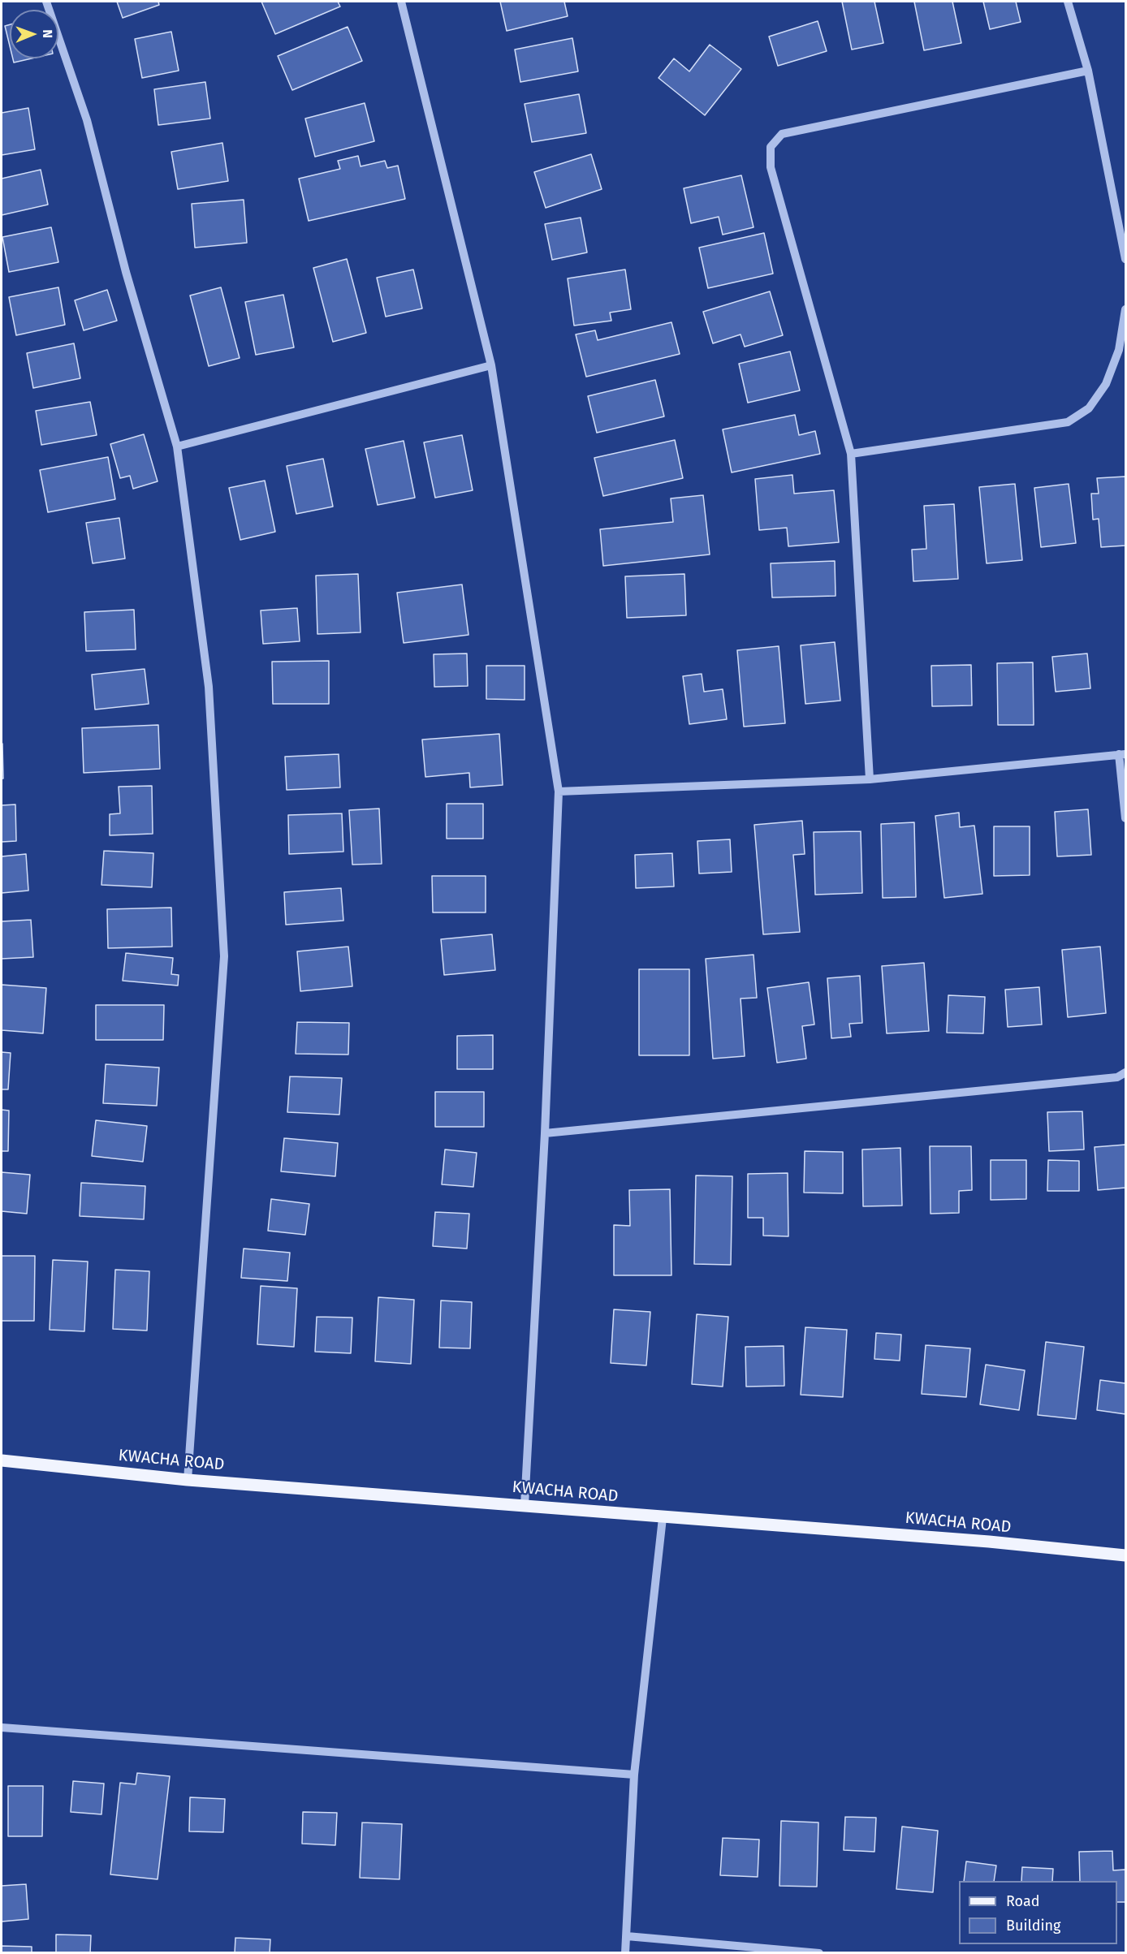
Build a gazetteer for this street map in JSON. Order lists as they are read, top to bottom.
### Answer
{
  "streets": {
    "main road": ["KWACHA ROAD"]
  },
  "legend": ["Road", "Building"],
  "north": "right"
}
